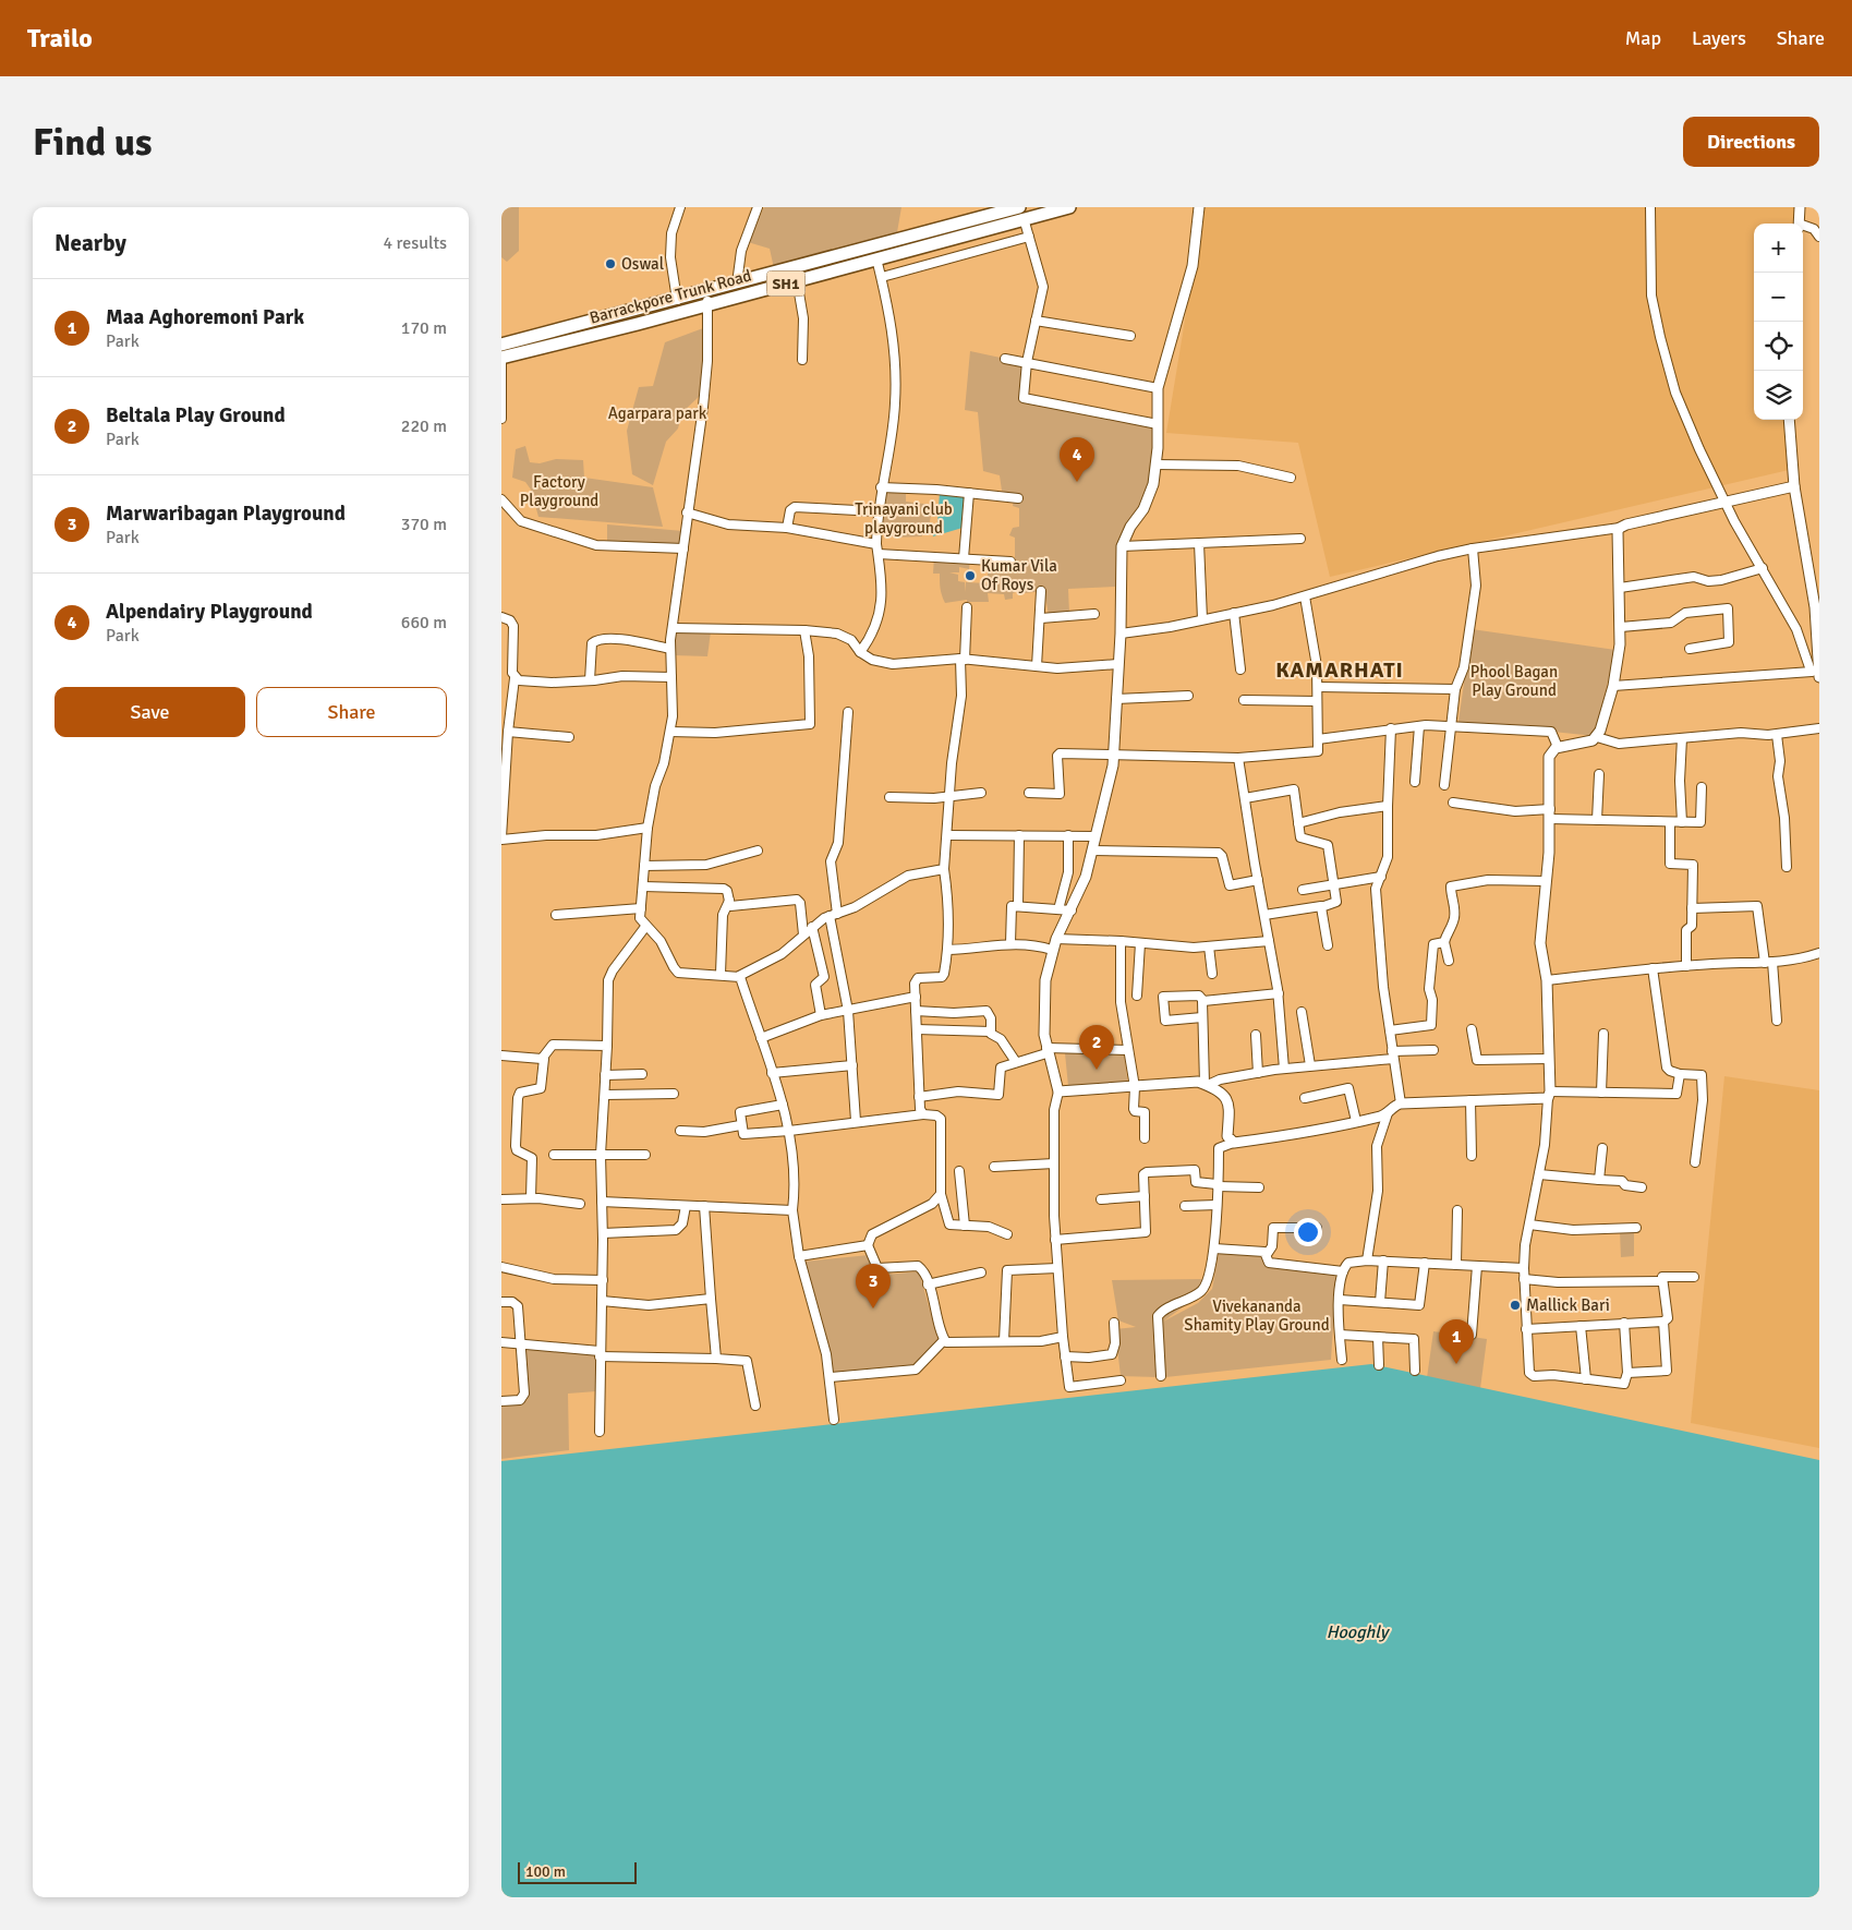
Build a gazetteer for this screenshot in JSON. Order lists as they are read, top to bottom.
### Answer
{
  "streets": {
    "main road": ["SH1", "Barrackpore Trunk Road"]
  },
  "districts": ["KAMARHATI"],
  "water": ["Hooghly"],
  "parks": [
    "Agarpara park",
    "Factory Playground",
    "Trinayani club playground",
    "Phool Bagan Play Ground",
    "Vivekananda Shamity Play Ground"
  ],
  "places": ["Oswal", "Kumar Vila Of Roys", "Mallick Bari"],
  "scale_bar": "100 m",
  "page": {
    "header": "Trailo",
    "nav": ["Map", "Layers", "Share"],
    "buttons": [
      "Directions",
      ["Save", "Share"]
    ],
    "title": "Find us",
    "heading": ["Nearby", "4 results"],
    "map_buttons": ["+", "−"],
    "list": [
      {
        "mark": "1",
        "name": "Maa Aghoremoni Park",
        "note": "Park",
        "value": "170 m"
      },
      {
        "mark": "2",
        "name": "Beltala Play Ground",
        "note": "Park",
        "value": "220 m"
      },
      {
        "mark": "3",
        "name": "Marwaribagan Playground",
        "note": "Park",
        "value": "370 m"
      },
      {
        "mark": "4",
        "name": "Alpendairy Playground",
        "note": "Park",
        "value": "660 m"
      }
    ],
    "pins": [
      "4",
      "2",
      "3",
      "1"
    ],
    "scale": "100 m"
  }
}
